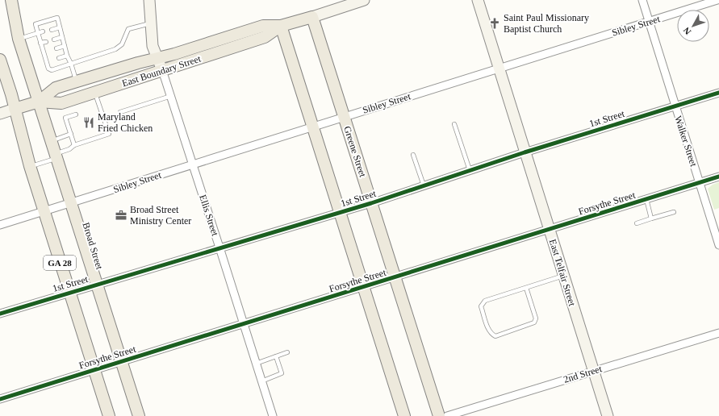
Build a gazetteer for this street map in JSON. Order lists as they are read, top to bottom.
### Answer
{
  "streets": {
    "main road": [
      "East Boundary Street",
      "Greene Street",
      "Broad Street",
      "GA 28"
    ],
    "street": [
      "Sibley Street",
      "1st Street",
      "Walker Street",
      "Forsythe Street",
      "Ellis Street",
      "East Telfair Street",
      "2nd Street"
    ]
  },
  "crossings": [
    ["Sibley Street", "Walker Street"],
    ["Sibley Street", "Greene Street"],
    ["Sibley Street", "Ellis Street"],
    ["Sibley Street", "Broad Street"],
    ["Sibley Street", "GA 28"],
    ["Sibley Street", "East Telfair Street"],
    ["East Boundary Street", "Greene Street"],
    ["East Boundary Street", "Ellis Street"],
    ["East Boundary Street", "Broad Street"],
    ["East Boundary Street", "GA 28"],
    ["1st Street", "Walker Street"],
    ["1st Street", "Greene Street"],
    ["1st Street", "Ellis Street"],
    ["1st Street", "Broad Street"],
    ["1st Street", "GA 28"],
    ["1st Street", "East Telfair Street"],
    ["Walker Street", "Forsythe Street"],
    ["Greene Street", "Forsythe Street"],
    ["Forsythe Street", "Ellis Street"],
    ["Forsythe Street", "Broad Street"],
    ["Forsythe Street", "GA 28"],
    ["Forsythe Street", "East Telfair Street"],
    ["East Telfair Street", "2nd Street"]
  ],
  "places": {
    "church": ["Saint Paul Missionary Baptist Church"],
    "restaurant": ["Maryland Fried Chicken"],
    "office": ["Broad Street Ministry Center"]
  },
  "north": "bottom left"
}
